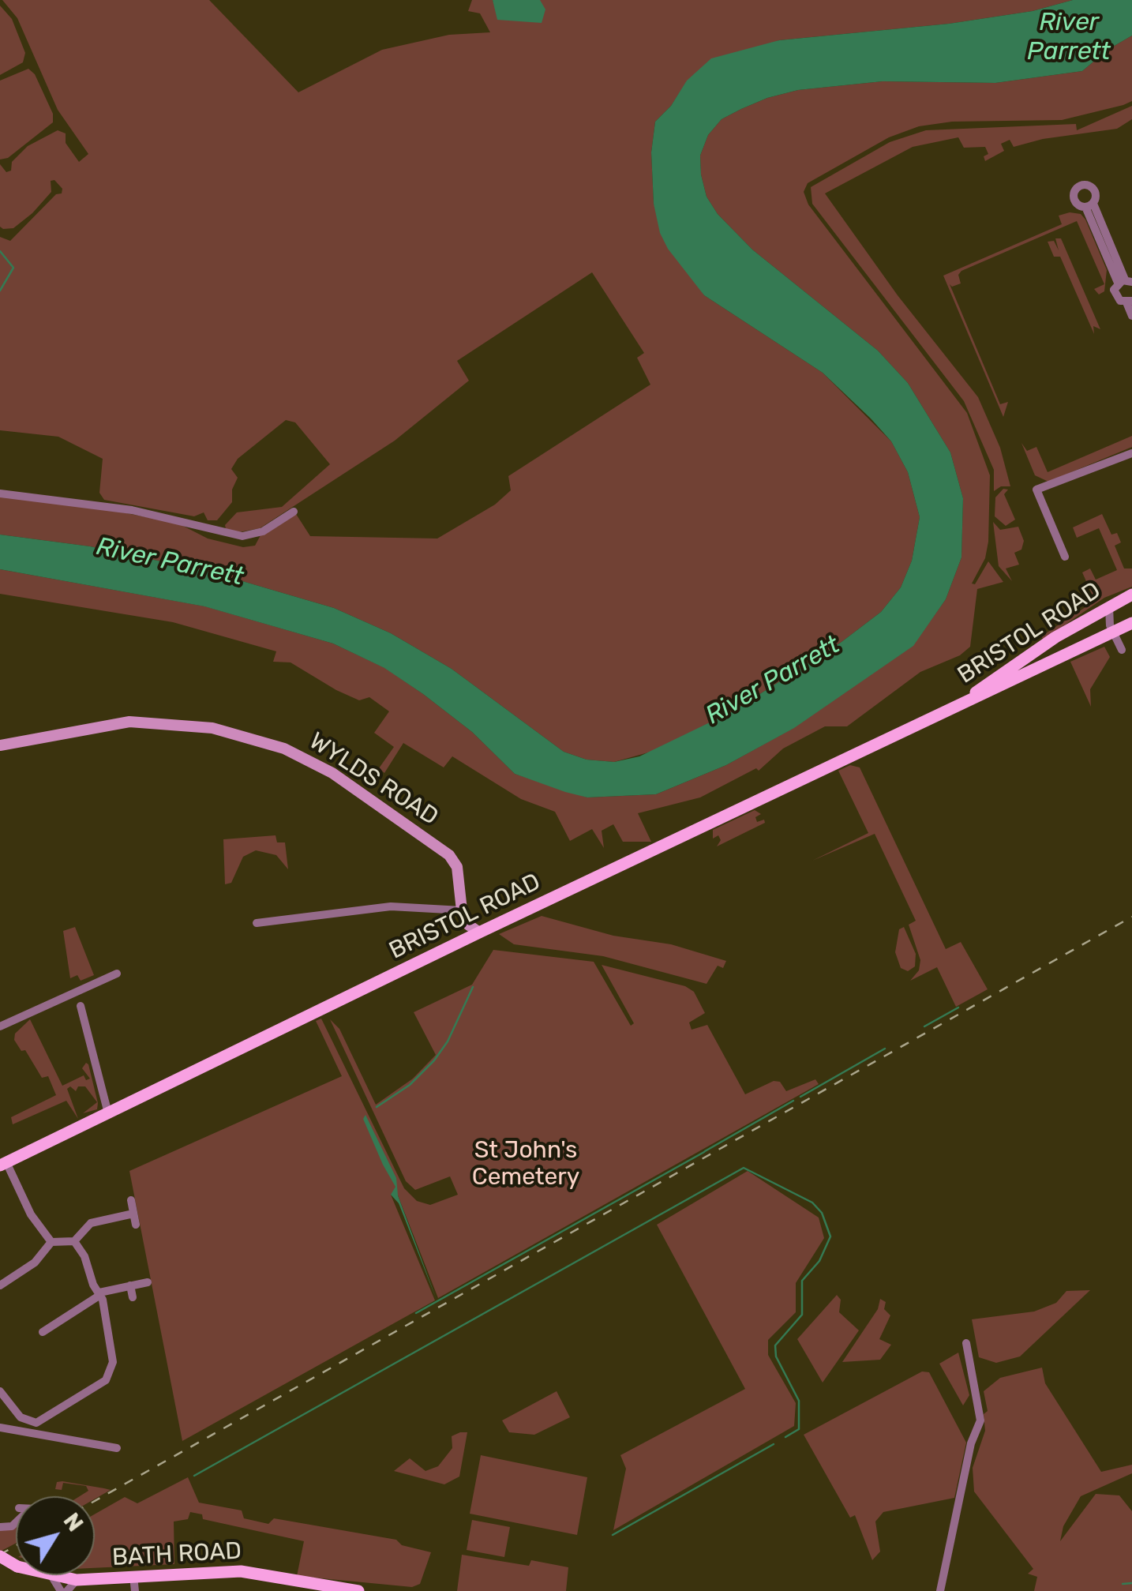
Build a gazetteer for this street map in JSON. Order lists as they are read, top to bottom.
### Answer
{
  "streets": {
    "main road": ["BRISTOL ROAD", "BATH ROAD"],
    "street": ["WYLDS ROAD"]
  },
  "water": ["River Parrett"],
  "parks": ["St John's Cemetery"],
  "north": "top right"
}
